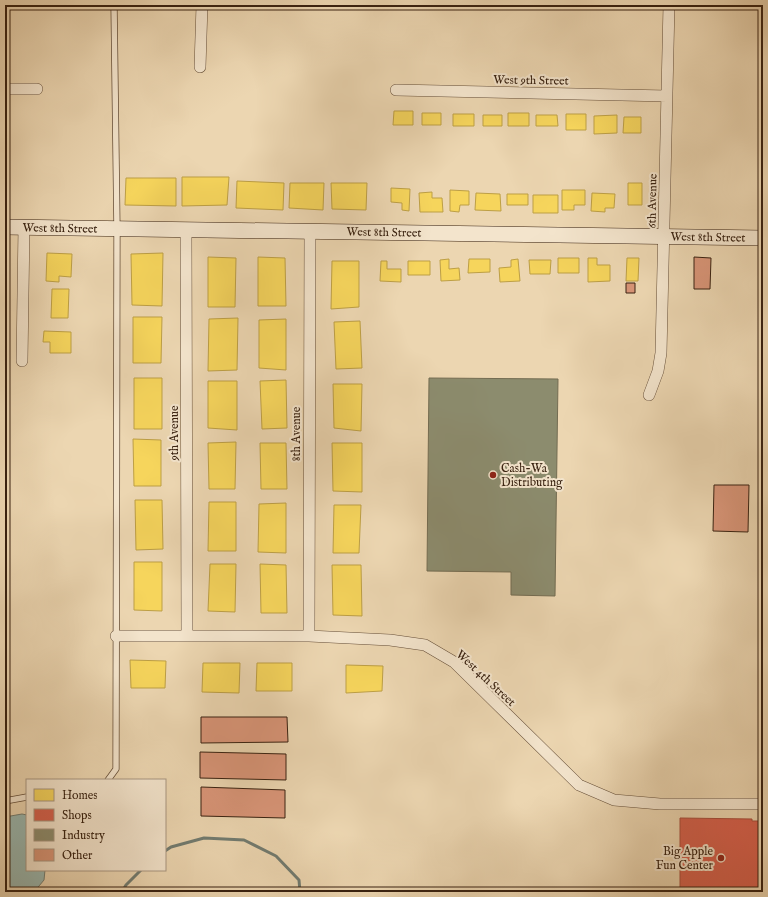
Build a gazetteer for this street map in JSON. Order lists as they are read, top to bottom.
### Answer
{
  "streets": {
    "street": [
      "West 9th Street",
      "6th Avenue",
      "West 8th Street",
      "9th Avenue",
      "8th Avenue",
      "West 4th Street"
    ]
  },
  "crossings": [
    ["West 9th Street", "6th Avenue"],
    ["6th Avenue", "West 8th Street"],
    ["West 8th Street", "9th Avenue"],
    ["West 8th Street", "8th Avenue"],
    ["9th Avenue", "West 4th Street"],
    ["8th Avenue", "West 4th Street"]
  ],
  "places": ["Cash-Wa Distributing", "Big Apple Fun Center"],
  "legend": [
    "Homes",
    "Shops",
    "Industry",
    "Other"
  ]
}
